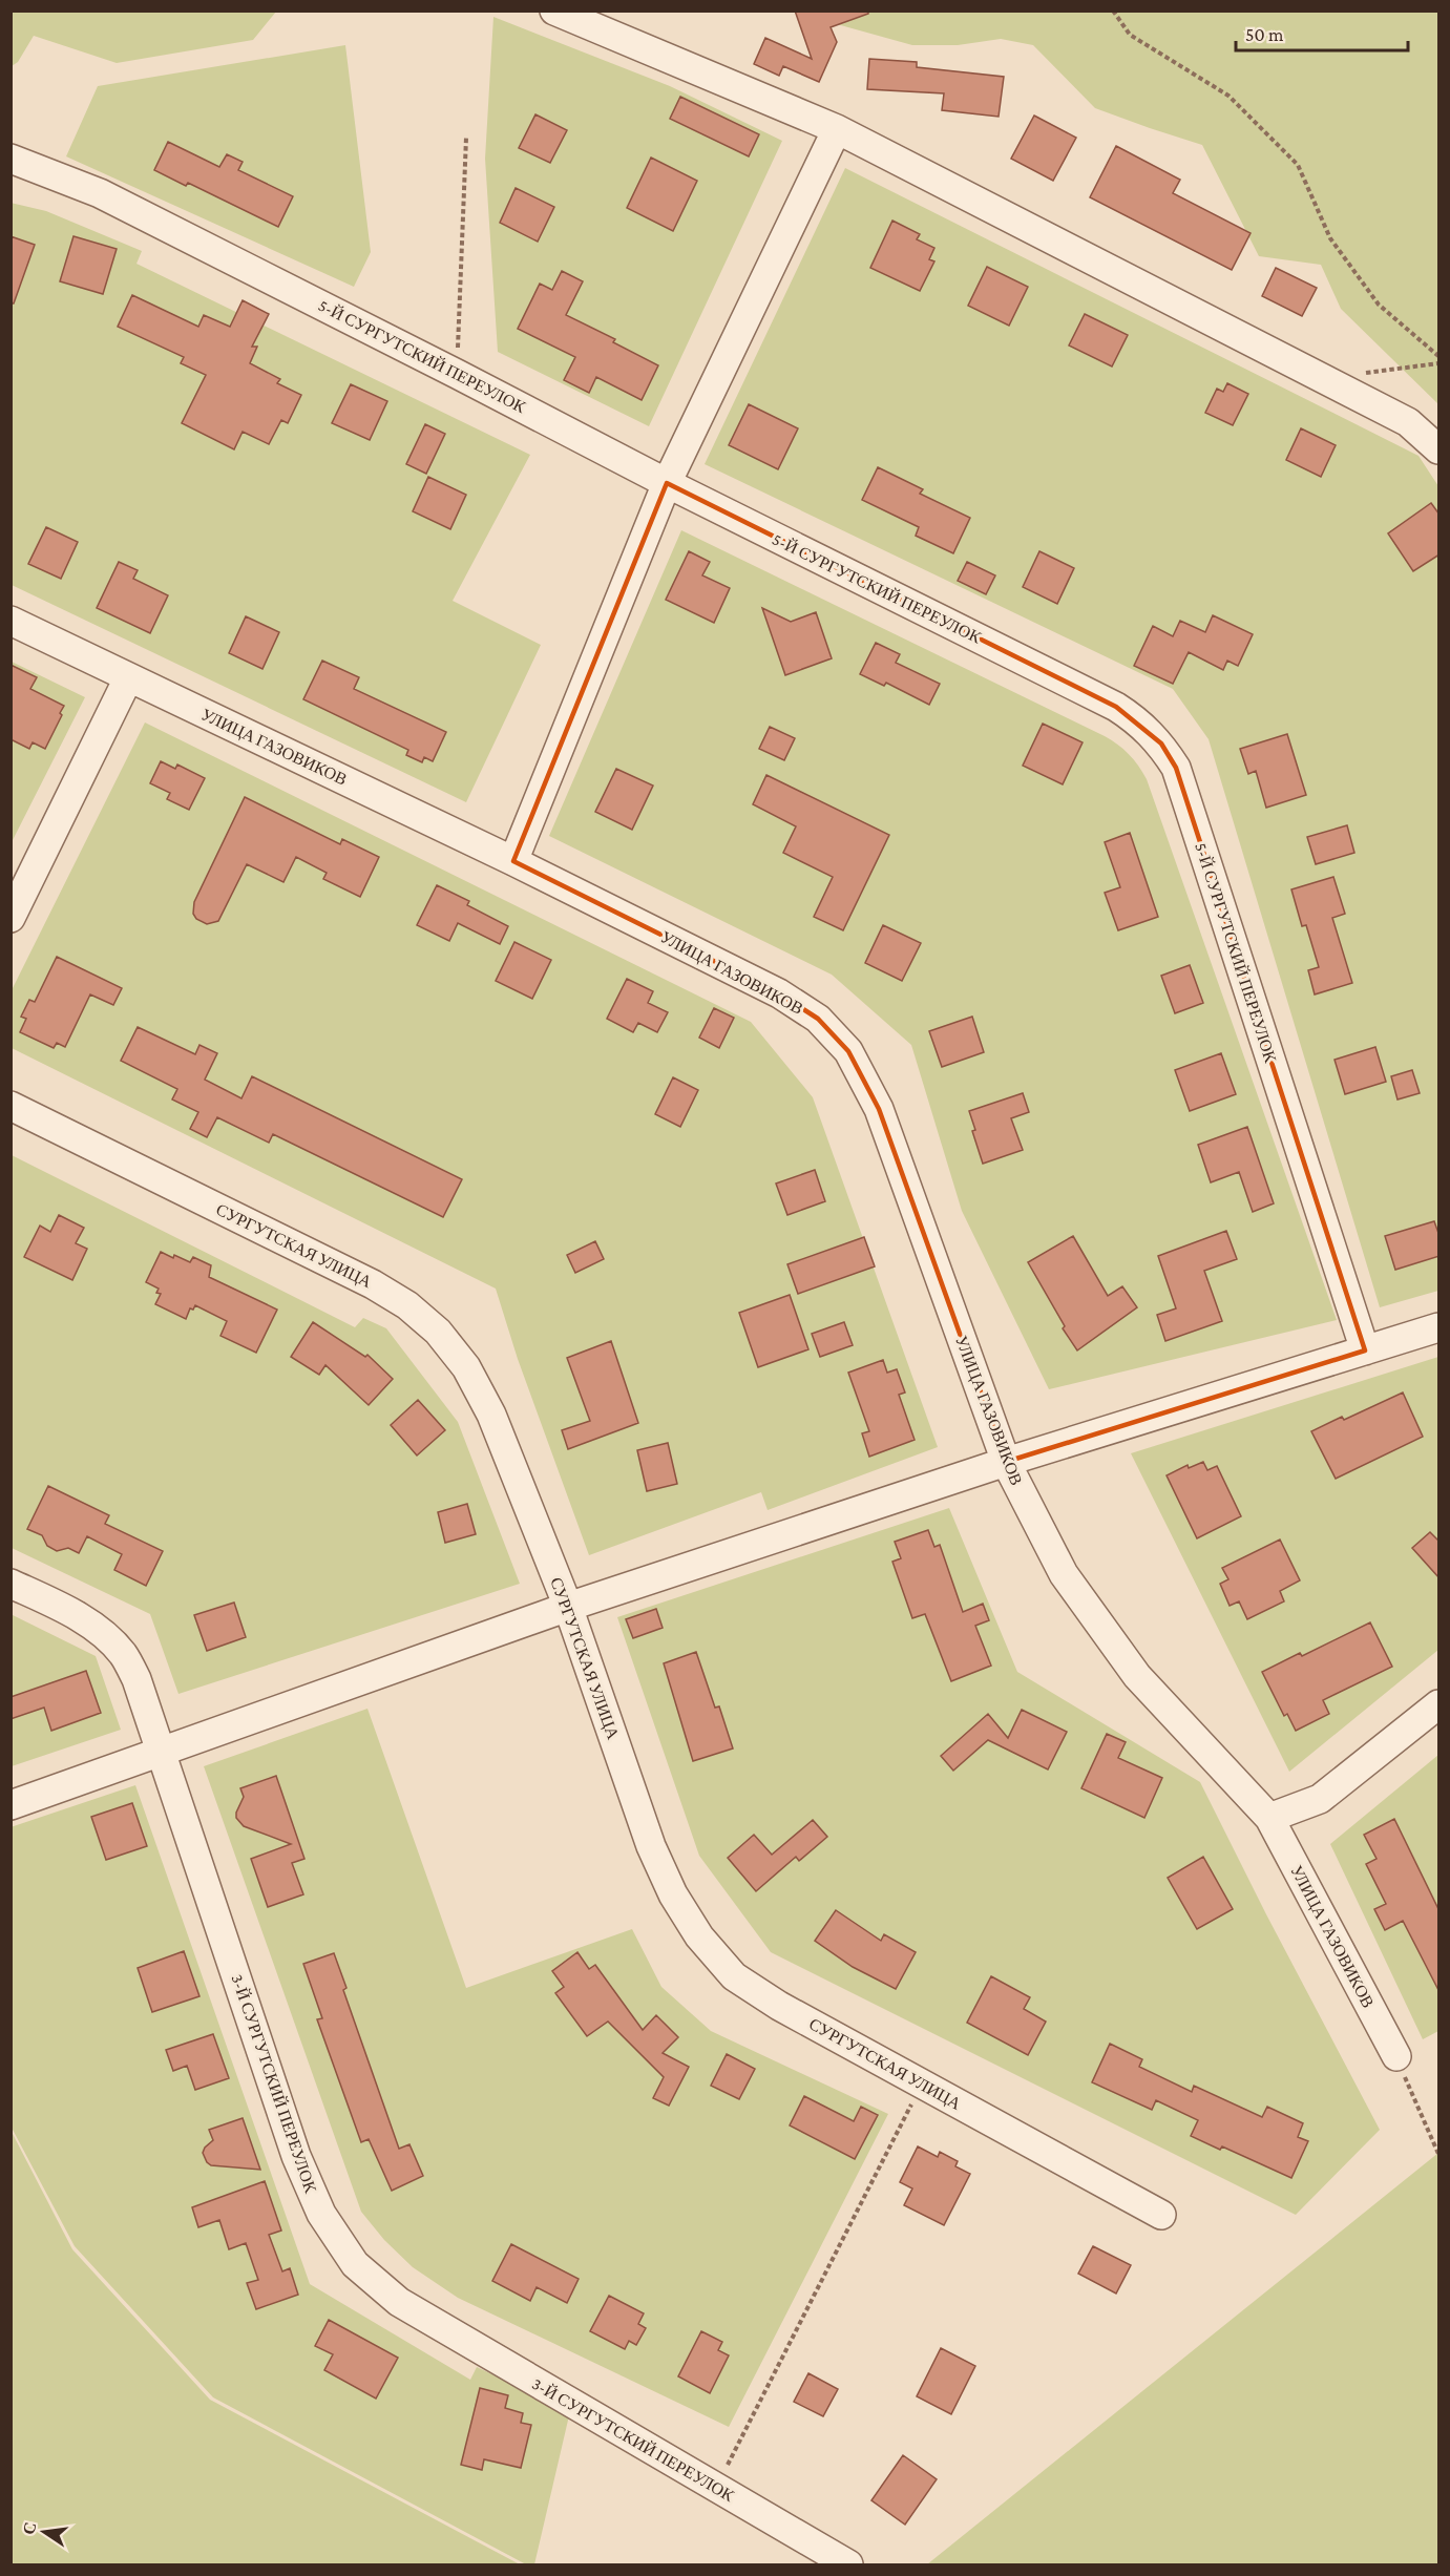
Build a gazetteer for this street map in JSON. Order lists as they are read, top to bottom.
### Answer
{
  "streets": {
    "street": [
      "5-Й СУРГУТСКИЙ ПЕРЕУЛОК",
      "УЛИЦА ГАЗОВИКОВ",
      "СУРГУТСКАЯ УЛИЦА",
      "3-Й СУРГУТСКИЙ ПЕРЕУЛОК"
    ]
  },
  "scale_bar": "50 m",
  "north": "left"
}
